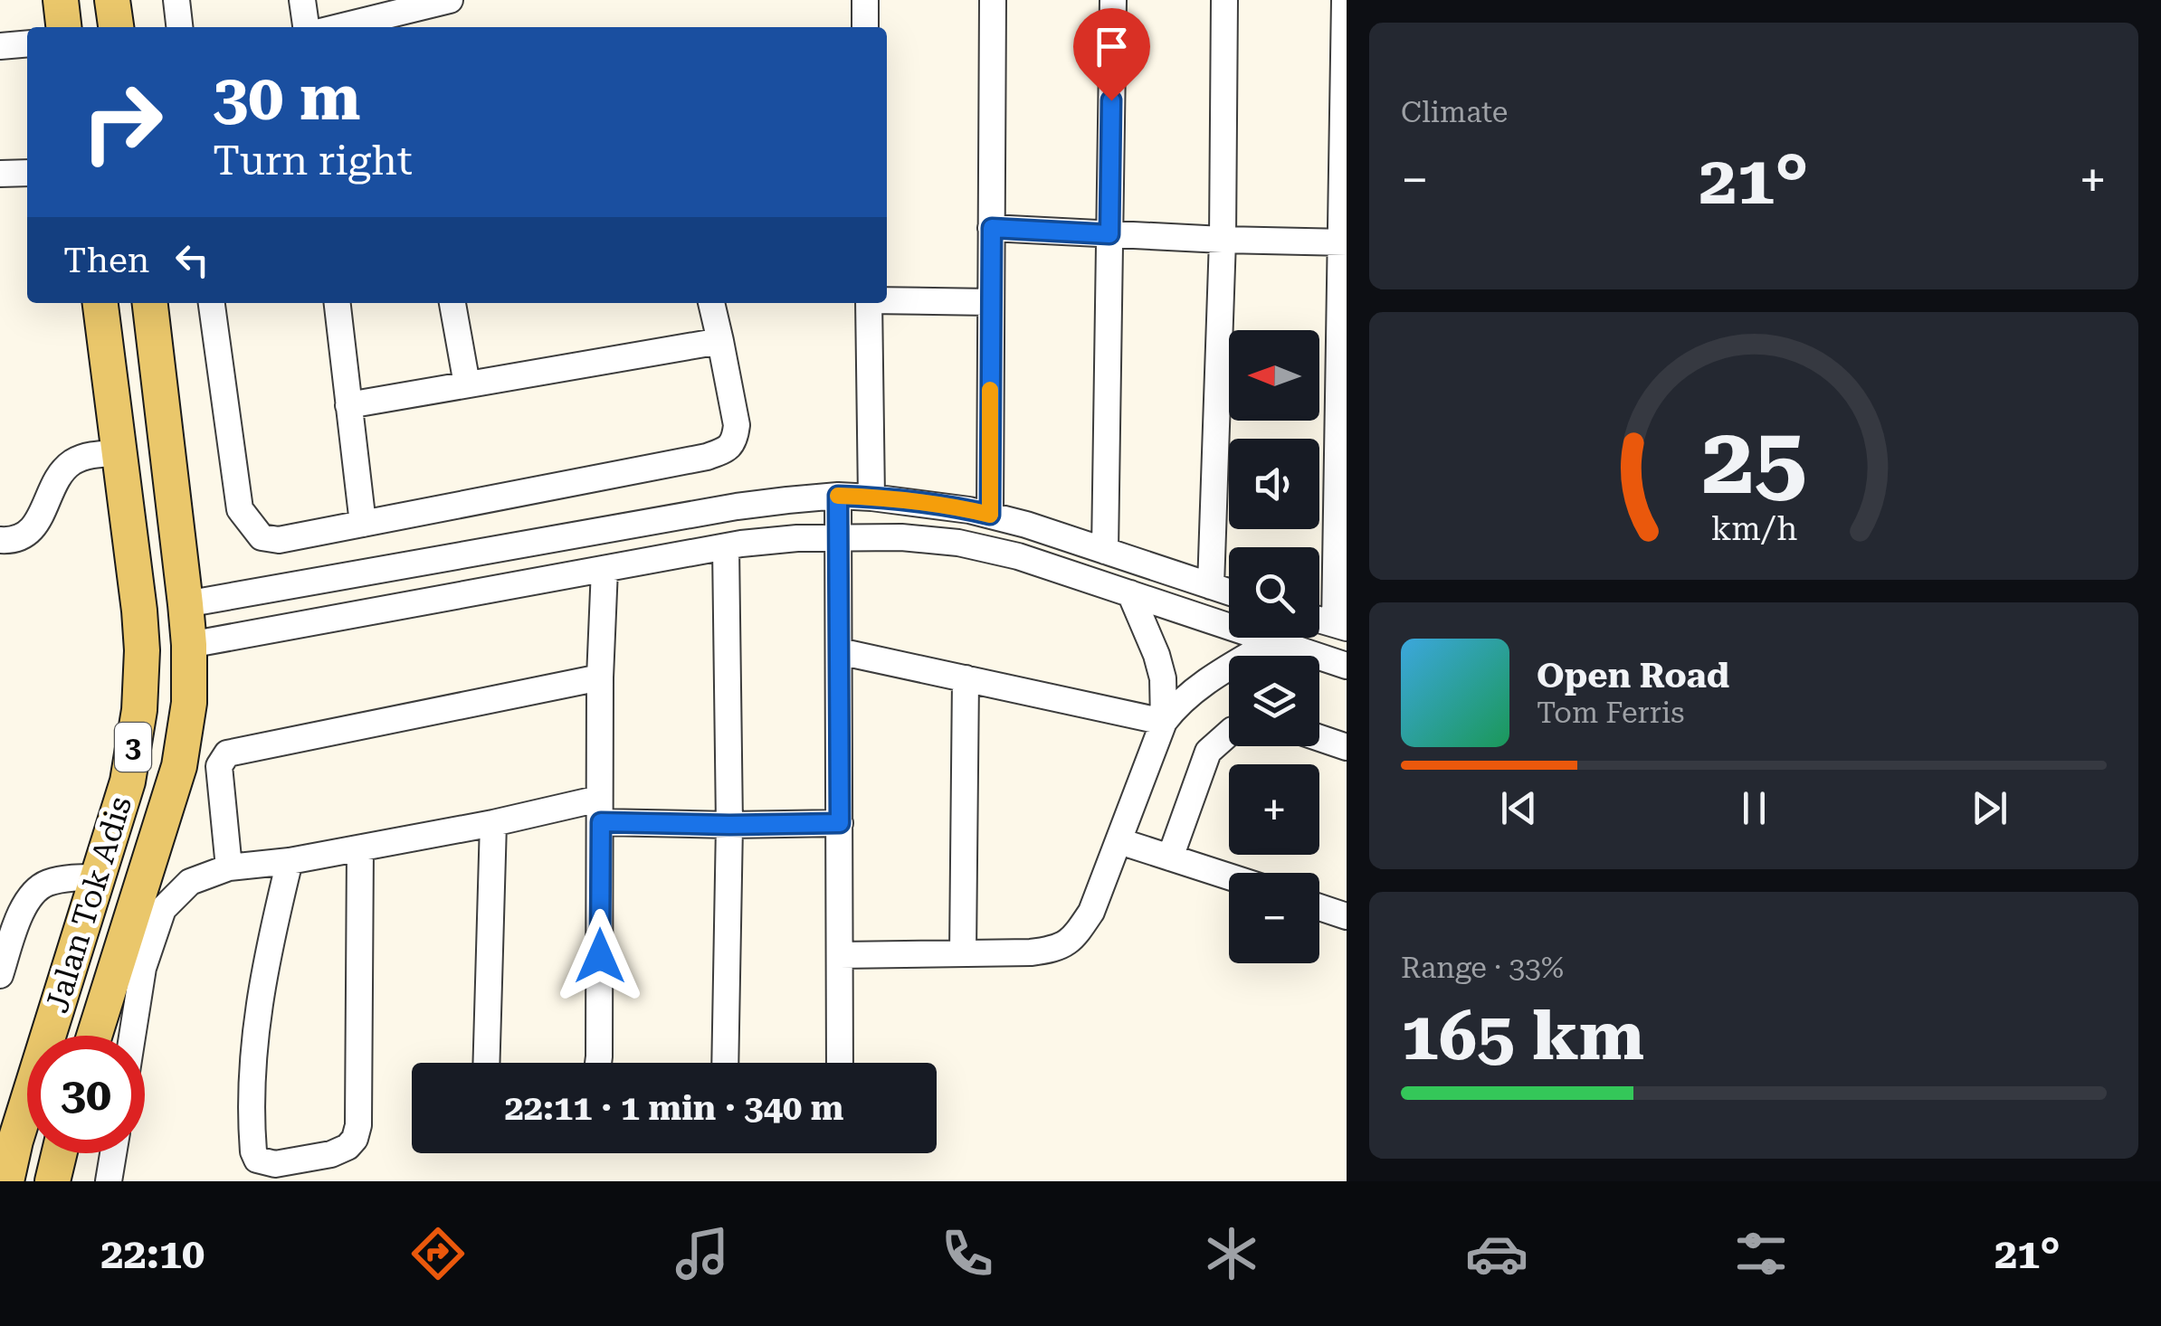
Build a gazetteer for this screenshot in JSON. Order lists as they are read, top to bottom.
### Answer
{
  "streets": {
    "main road": ["3", "Jalan Tok Adis"]
  },
  "north": "left",
  "page": {
    "tile": [
      "Climate",
      ["Range · 33%", "165 km"]
    ],
    "turn": ["30 m", "Turn right"],
    "heat": ["−", "21°", "+"],
    "then": "Then",
    "map_buttons": ["+", "−"],
    "song": ["Open Road", "Tom Ferris"],
    "limit": "30",
    "trip": "22:11 · 1 min · 340 m",
    "tabs": ["22:10", "21°"],
    "gauge": ["25", "km/h"]
  }
}
